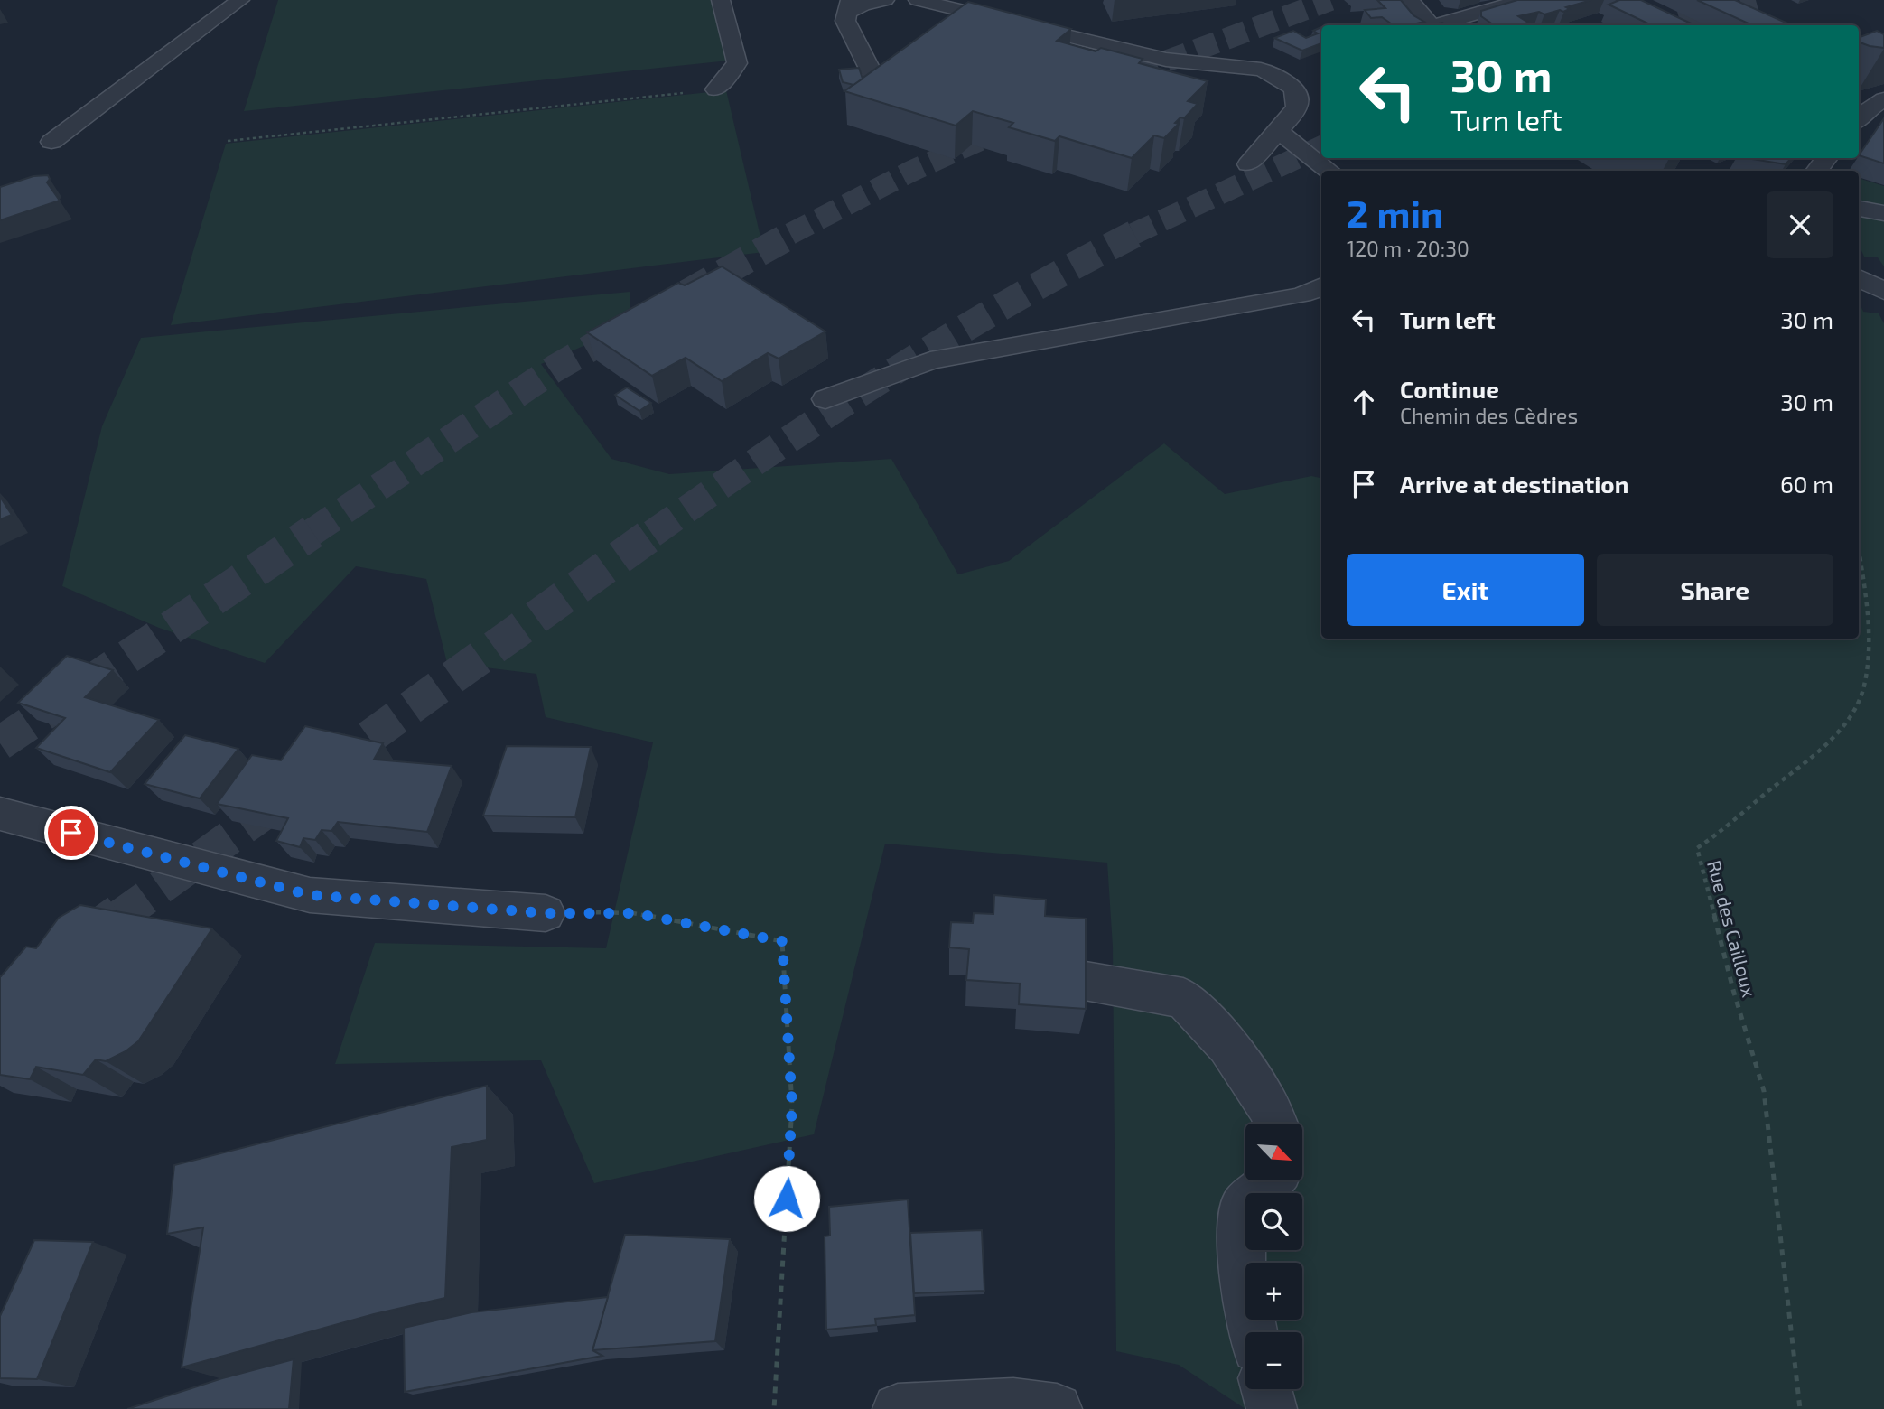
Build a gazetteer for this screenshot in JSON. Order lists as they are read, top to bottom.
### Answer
{
  "streets": {
    "path": ["Rue des Cailloux"]
  },
  "north": "bottom right",
  "page": {
    "turn": ["30 m", "Turn left"],
    "heading": ["2 min", "120 m · 20:30"],
    "list": [
      {
        "name": "Turn left",
        "value": "30 m"
      },
      {
        "name": "Continue",
        "note": "Chemin des Cèdres",
        "value": "30 m"
      },
      {
        "name": "Arrive at destination",
        "value": "60 m"
      }
    ],
    "buttons": ["Exit", "Share"],
    "map_buttons": ["+", "−"]
  }
}
